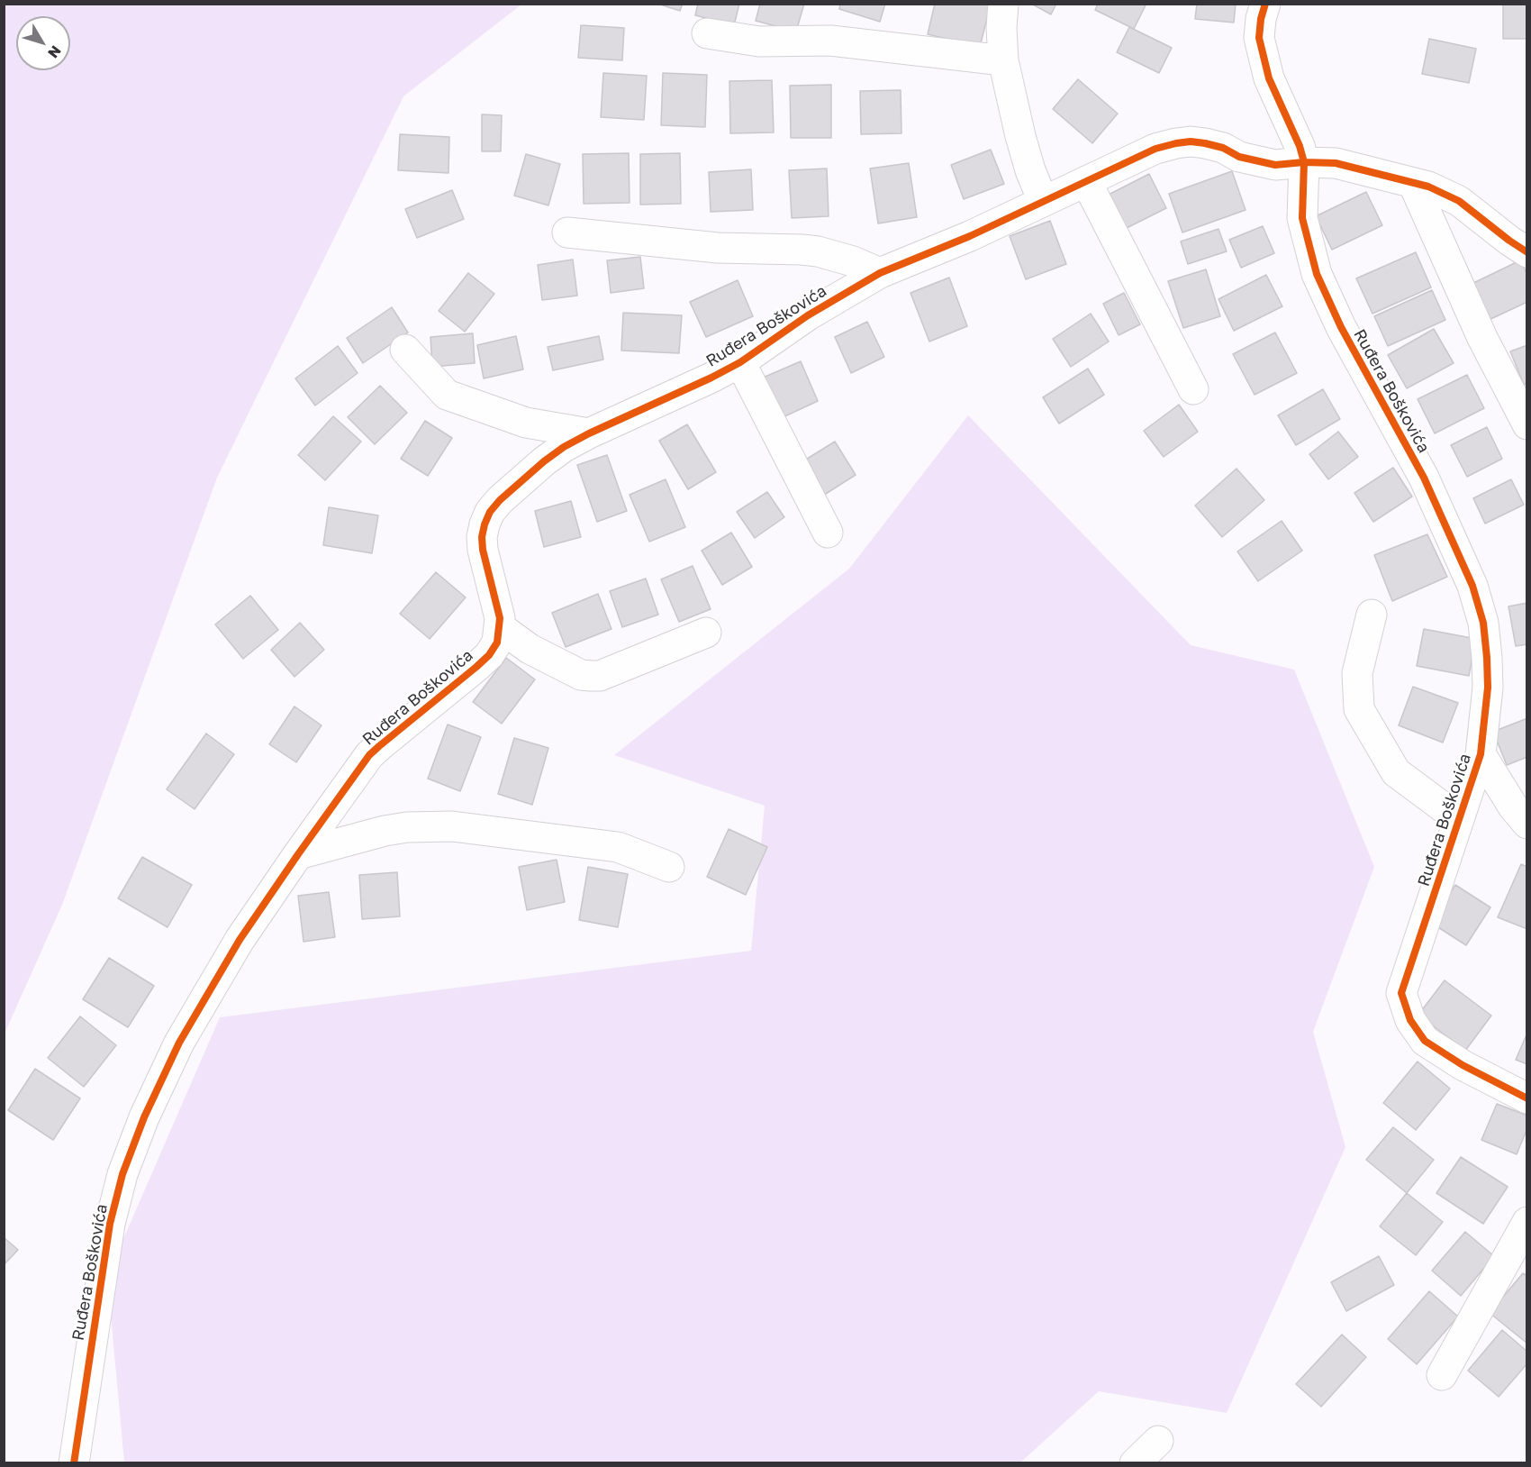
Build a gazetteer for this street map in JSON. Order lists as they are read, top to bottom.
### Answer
{
  "streets": {
    "street": ["Ruđera Boškovića"]
  },
  "north": "bottom right"
}
